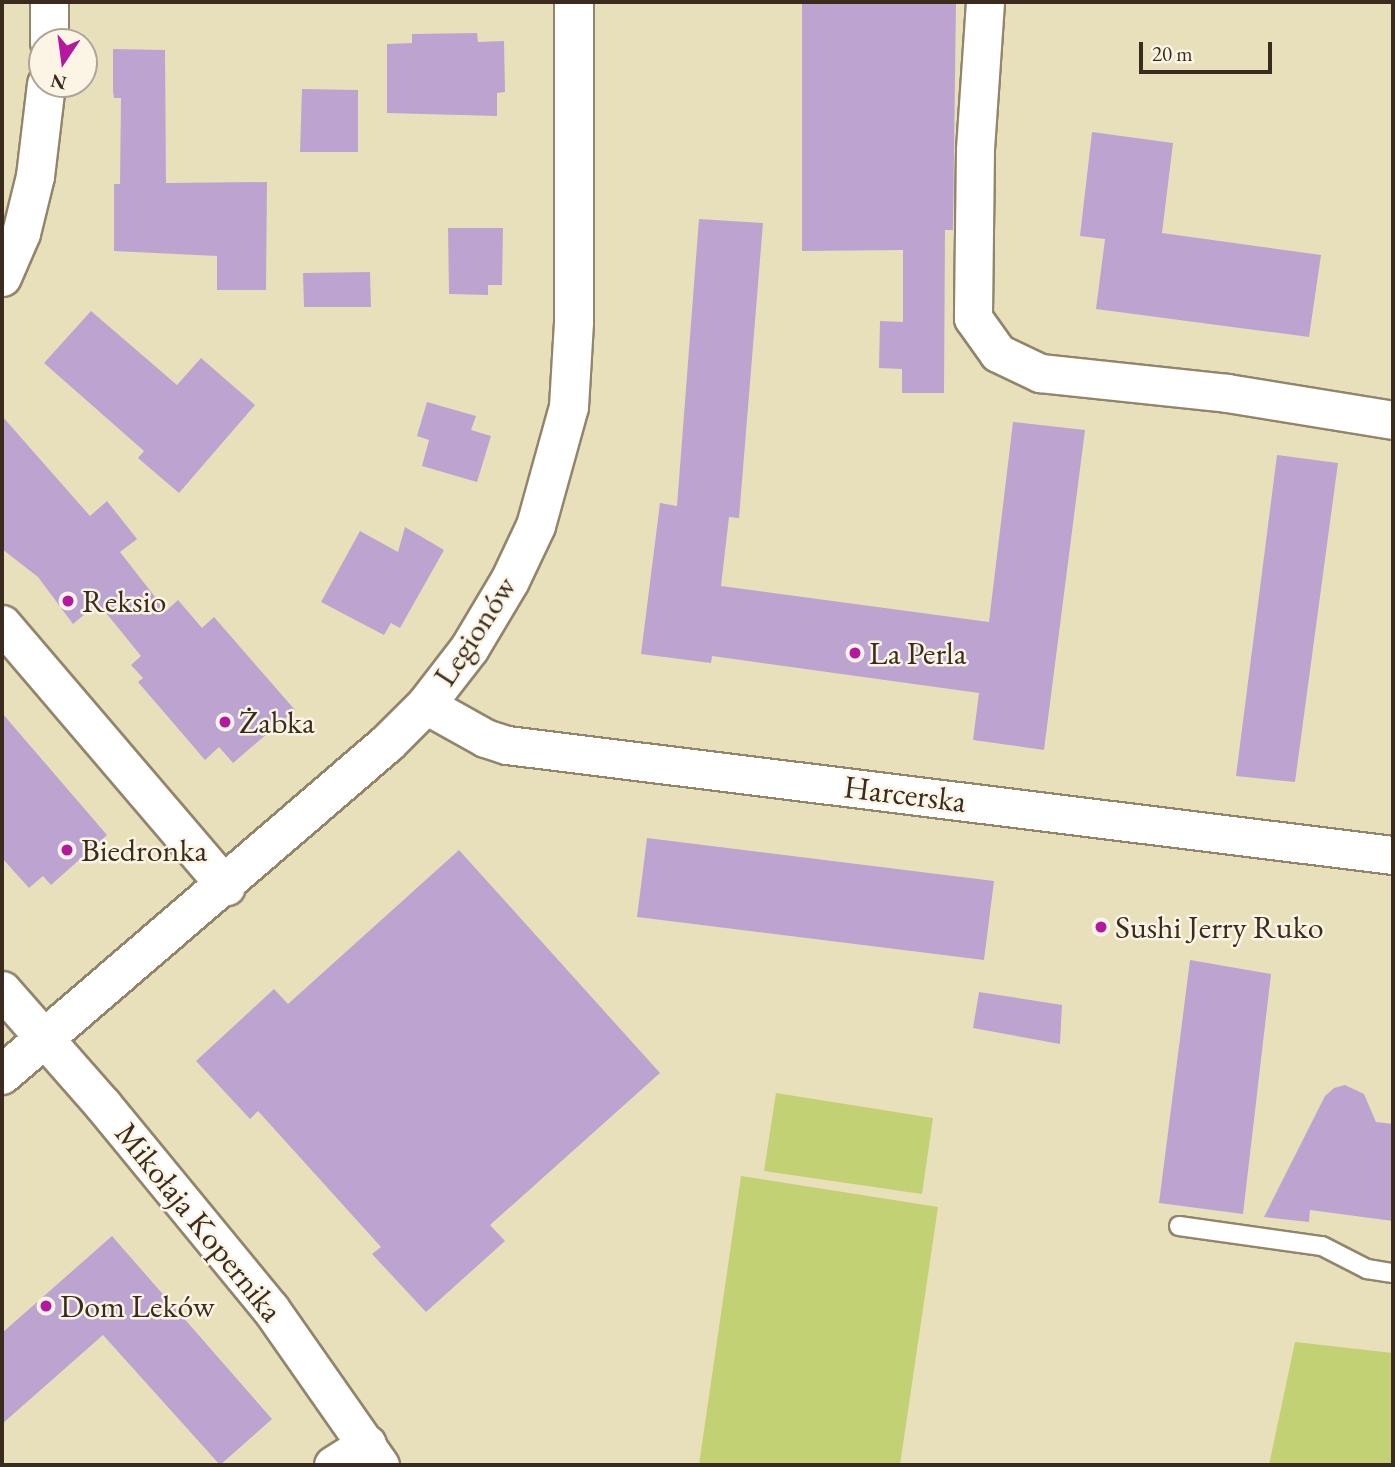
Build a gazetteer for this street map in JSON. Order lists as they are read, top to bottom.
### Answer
{
  "streets": {
    "street": ["Legionów", "Harcerska", "Mikołaja Kopernika"]
  },
  "crossings": [
    ["Legionów", "Harcerska"],
    ["Legionów", "Mikołaja Kopernika"]
  ],
  "places": [
    "Reksio",
    "La Perla",
    "Żabka",
    "Biedronka",
    "Sushi Jerry Ruko",
    "Dom Leków"
  ],
  "scale_bar": "20 m",
  "north": "bottom"
}
